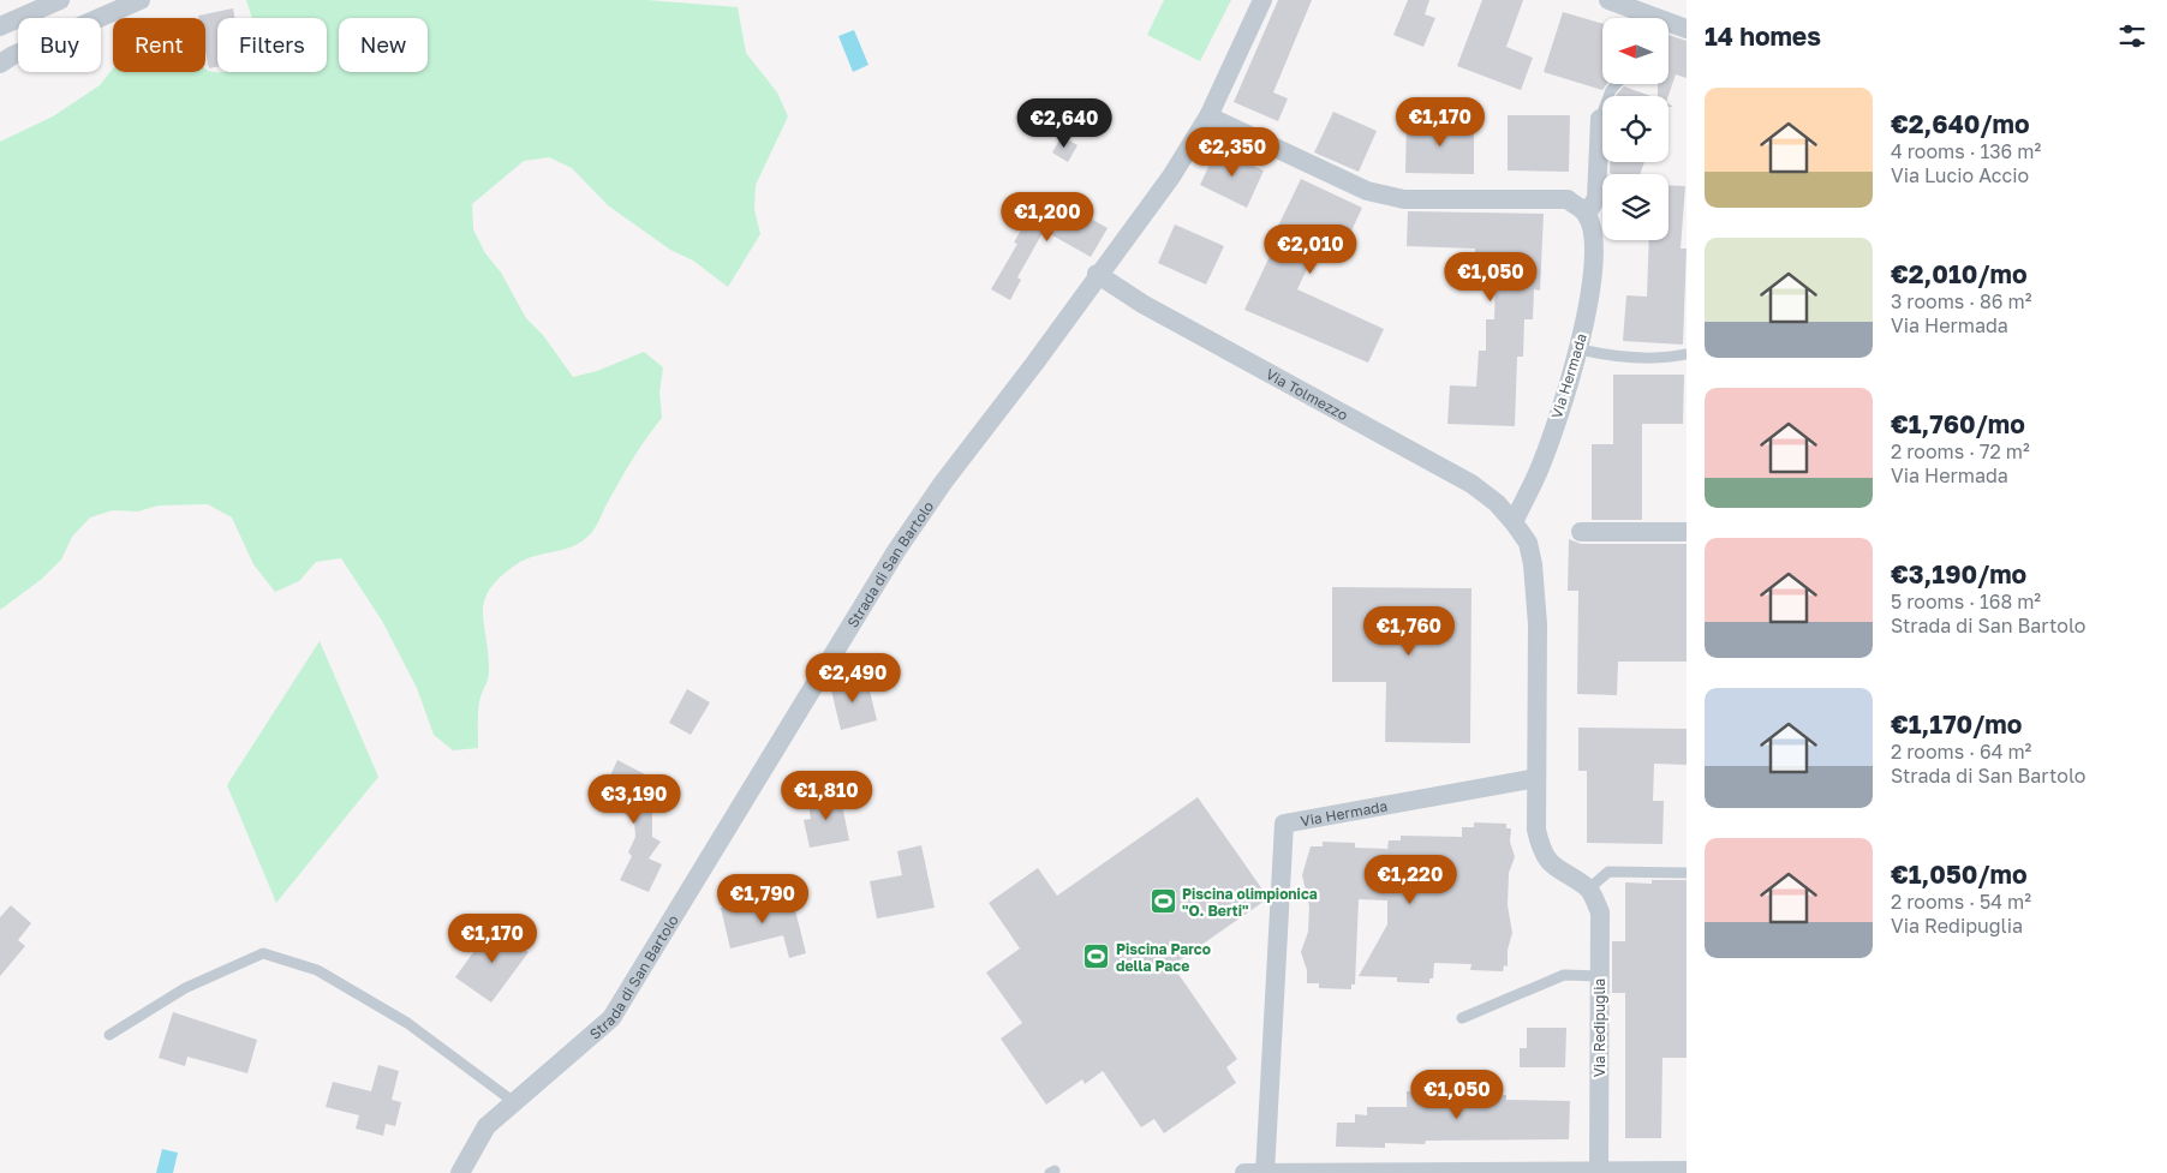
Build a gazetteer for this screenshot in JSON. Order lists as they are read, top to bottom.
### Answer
{
  "streets": {
    "street": [
      "Via Hermada",
      "Via Tolmezzo",
      "Strada di San Bartolo",
      "Via Redipuglia"
    ]
  },
  "crossings": [
    ["Via Hermada", "Via Tolmezzo"],
    ["Via Tolmezzo", "Strada di San Bartolo"]
  ],
  "places": {
    "sports": ["Piscina olimpionica \"O. Berti\"", "Piscina Parco della Pace"]
  },
  "north": "left",
  "page": {
    "heading": "14 homes",
    "chip": [
      "Buy",
      "Rent",
      "Filters",
      "New"
    ],
    "list": [
      {
        "name": "€2,640/mo",
        "note": "4 rooms · 136 m² · Via Lucio Accio"
      },
      {
        "name": "€2,010/mo",
        "note": "3 rooms · 86 m² · Via Hermada"
      },
      {
        "name": "€1,760/mo",
        "note": "2 rooms · 72 m² · Via Hermada"
      },
      {
        "name": "€3,190/mo",
        "note": "5 rooms · 168 m² · Strada di San Bartolo"
      },
      {
        "name": "€1,170/mo",
        "note": "2 rooms · 64 m² · Strada di San Bartolo"
      },
      {
        "name": "€1,050/mo",
        "note": "2 rooms · 54 m² · Via Redipuglia"
      }
    ],
    "price": [
      "€1,170",
      "€2,640",
      "€2,350",
      "€1,200",
      "€2,010",
      "€1,050",
      "€1,760",
      "€2,490",
      "€1,810",
      "€3,190",
      "€1,220",
      "€1,790",
      "€1,170",
      "€1,050"
    ]
  }
}
